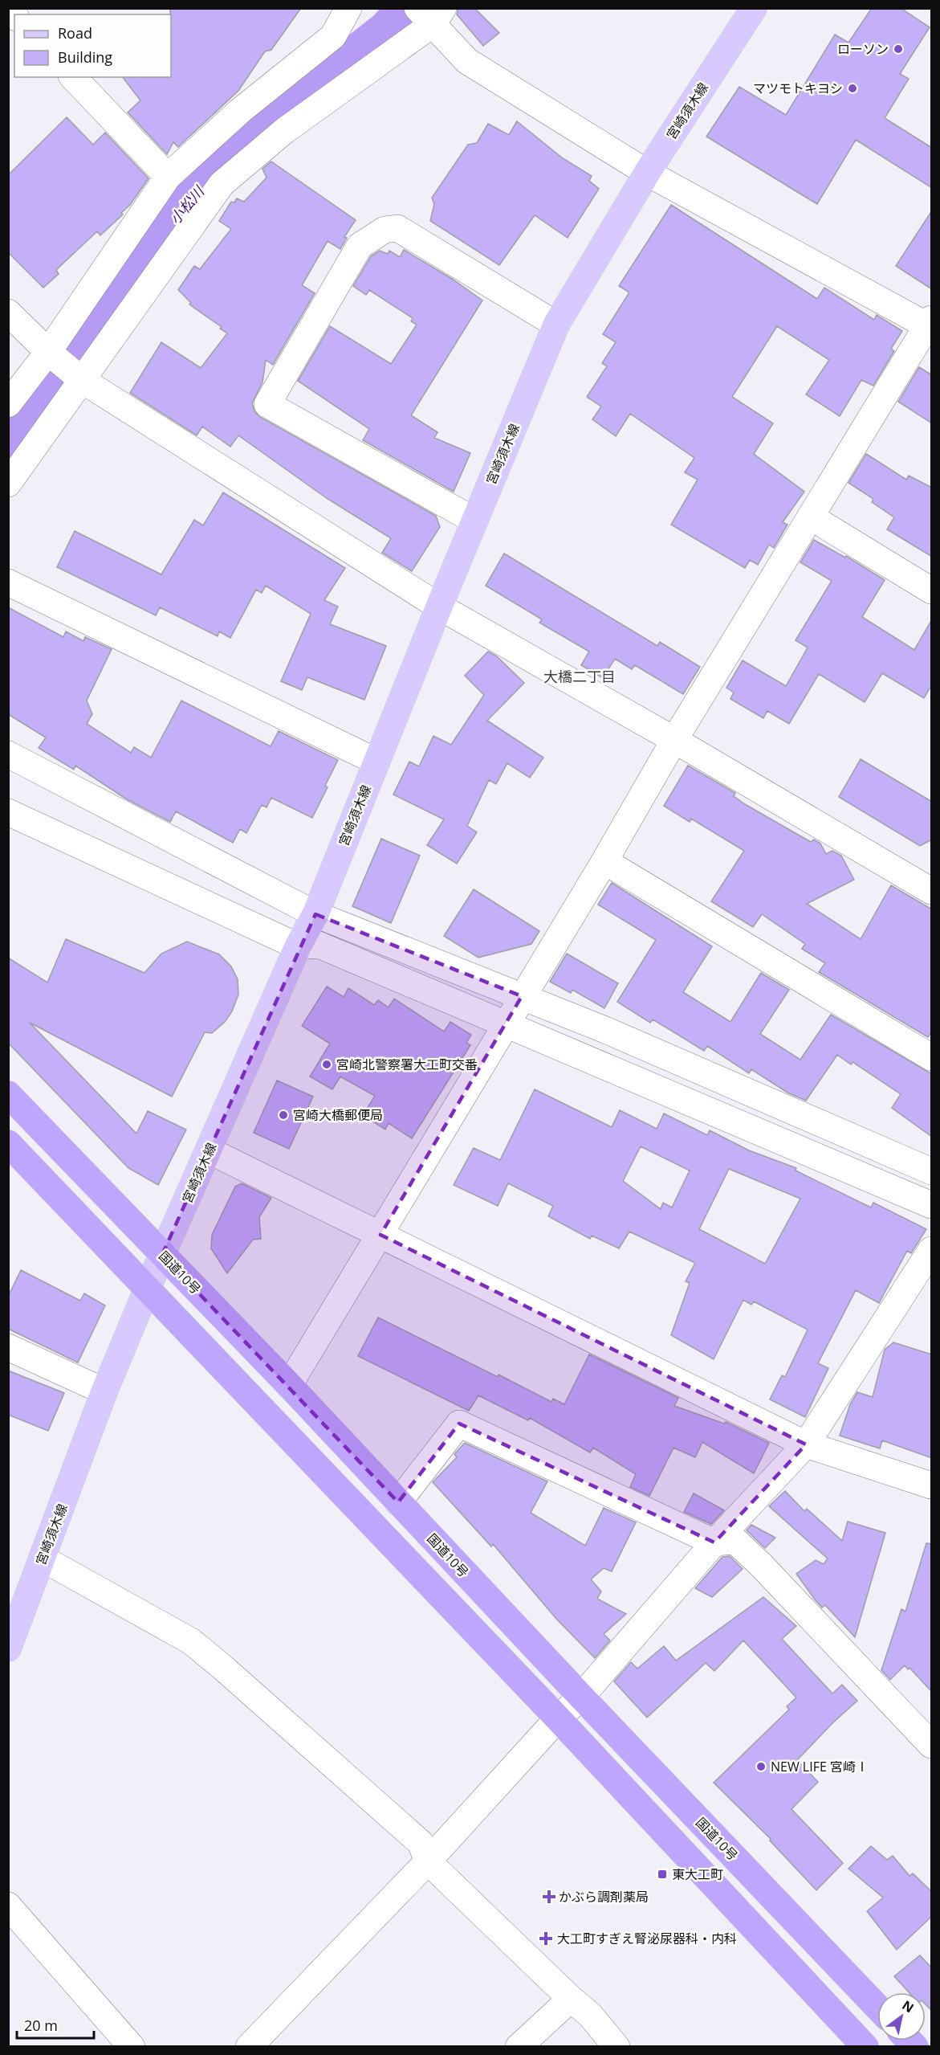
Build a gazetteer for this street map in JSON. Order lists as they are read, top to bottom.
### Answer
{
  "streets": {
    "highway": ["国道10号"],
    "main road": ["宮崎須木線"]
  },
  "crossings": [
    ["宮崎須木線", "国道10号"]
  ],
  "districts": ["大橋二丁目"],
  "water": ["小松川"],
  "places": {
    "other": [
      "ローソン",
      "マツモトキヨシ",
      "宮崎北警察署大工町交番",
      "宮崎大橋郵便局",
      "NEW LIFE 宮崎Ⅰ"
    ],
    "transit": ["東大工町"],
    "health": ["かぶら調剤薬局", "大工町すぎえ腎泌尿器科・内科"]
  },
  "legend": ["Road", "Building"],
  "scale_bar": "20 m",
  "north": "top right"
}
